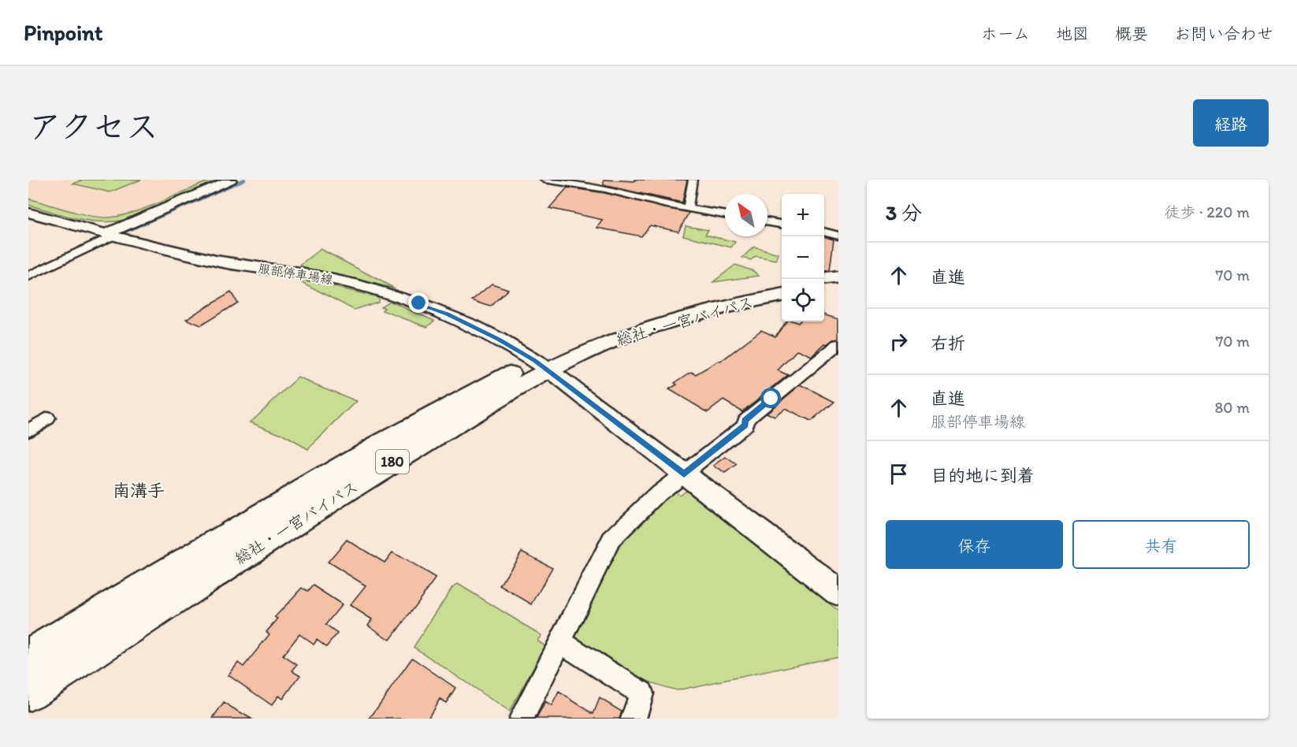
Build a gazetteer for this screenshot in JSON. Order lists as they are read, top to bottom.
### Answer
{
  "streets": {
    "highway": ["総社・一宮バイパス", "180"],
    "main road": ["服部停車場線"]
  },
  "crossings": [
    ["服部停車場線", "総社・一宮バイパス"]
  ],
  "districts": ["南溝手"],
  "north": "top left",
  "page": {
    "header": "Pinpoint",
    "nav": [
      "ホーム",
      "地図",
      "概要",
      "お問い合わせ"
    ],
    "title": "アクセス",
    "buttons": [
      "経路",
      ["保存", "共有"]
    ],
    "heading": ["3 分", "徒歩 · 220 m"],
    "map_buttons": ["+", "−"],
    "list": [
      ["直進", "70 m"],
      ["右折", "70 m"],
      ["直進", "服部停車場線", "80 m"],
      "目的地に到着"
    ]
  }
}
